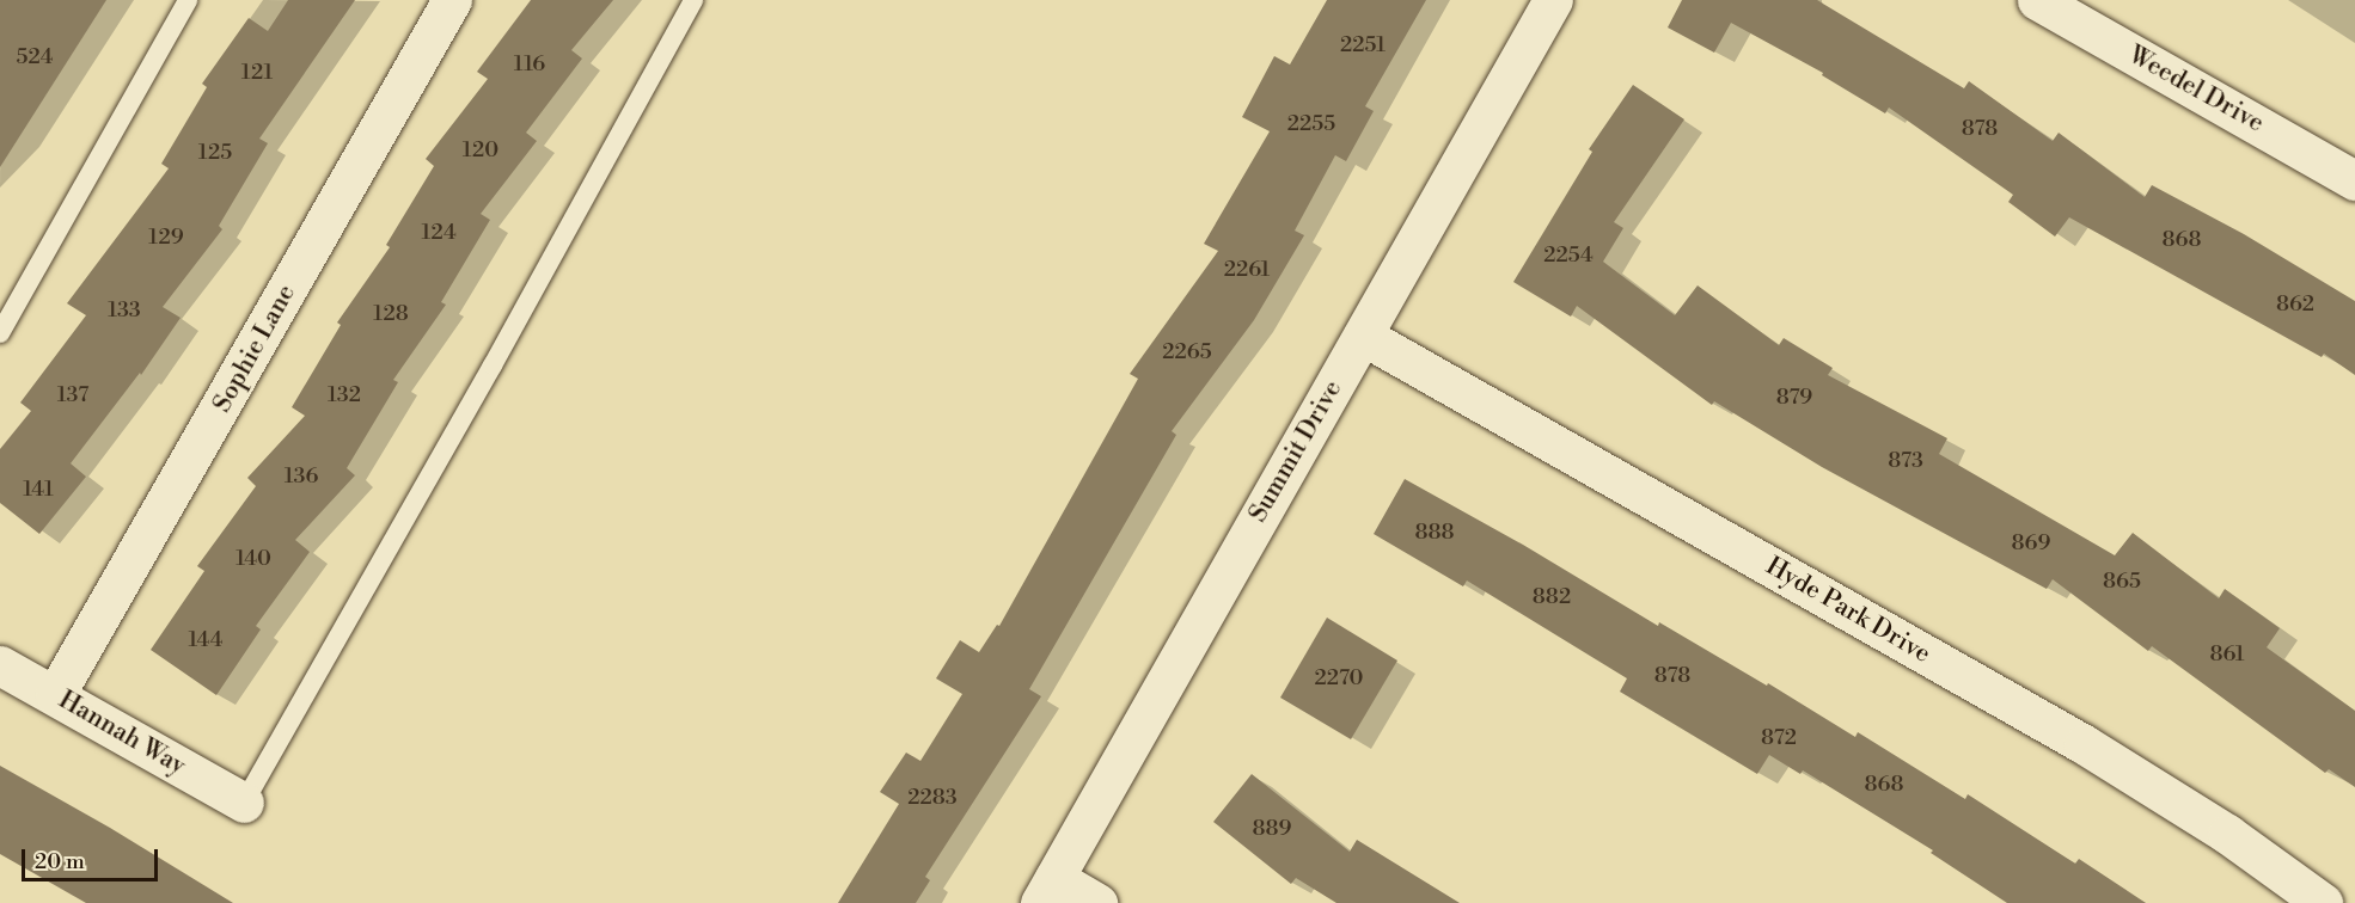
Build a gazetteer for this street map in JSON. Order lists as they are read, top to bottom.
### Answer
{
  "streets": {
    "street": [
      "Weedel Drive",
      "Sophie Lane",
      "Summit Drive",
      "Hyde Park Drive",
      "Hannah Way"
    ]
  },
  "crossings": [
    ["Sophie Lane", "Hannah Way"],
    ["Summit Drive", "Hyde Park Drive"]
  ],
  "house_numbers": [
    "2251",
    "524",
    "116",
    "121",
    "2255",
    "878",
    "120",
    "125",
    "124",
    "129",
    "868",
    "2254",
    "2261",
    "862",
    "133",
    "128",
    "2265",
    "137",
    "132",
    "879",
    "873",
    "136",
    "141",
    "888",
    "869",
    "140",
    "865",
    "882",
    "144",
    "861",
    "878",
    "2270",
    "872",
    "868",
    "2283",
    "889"
  ],
  "scale_bar": "20 m"
}
